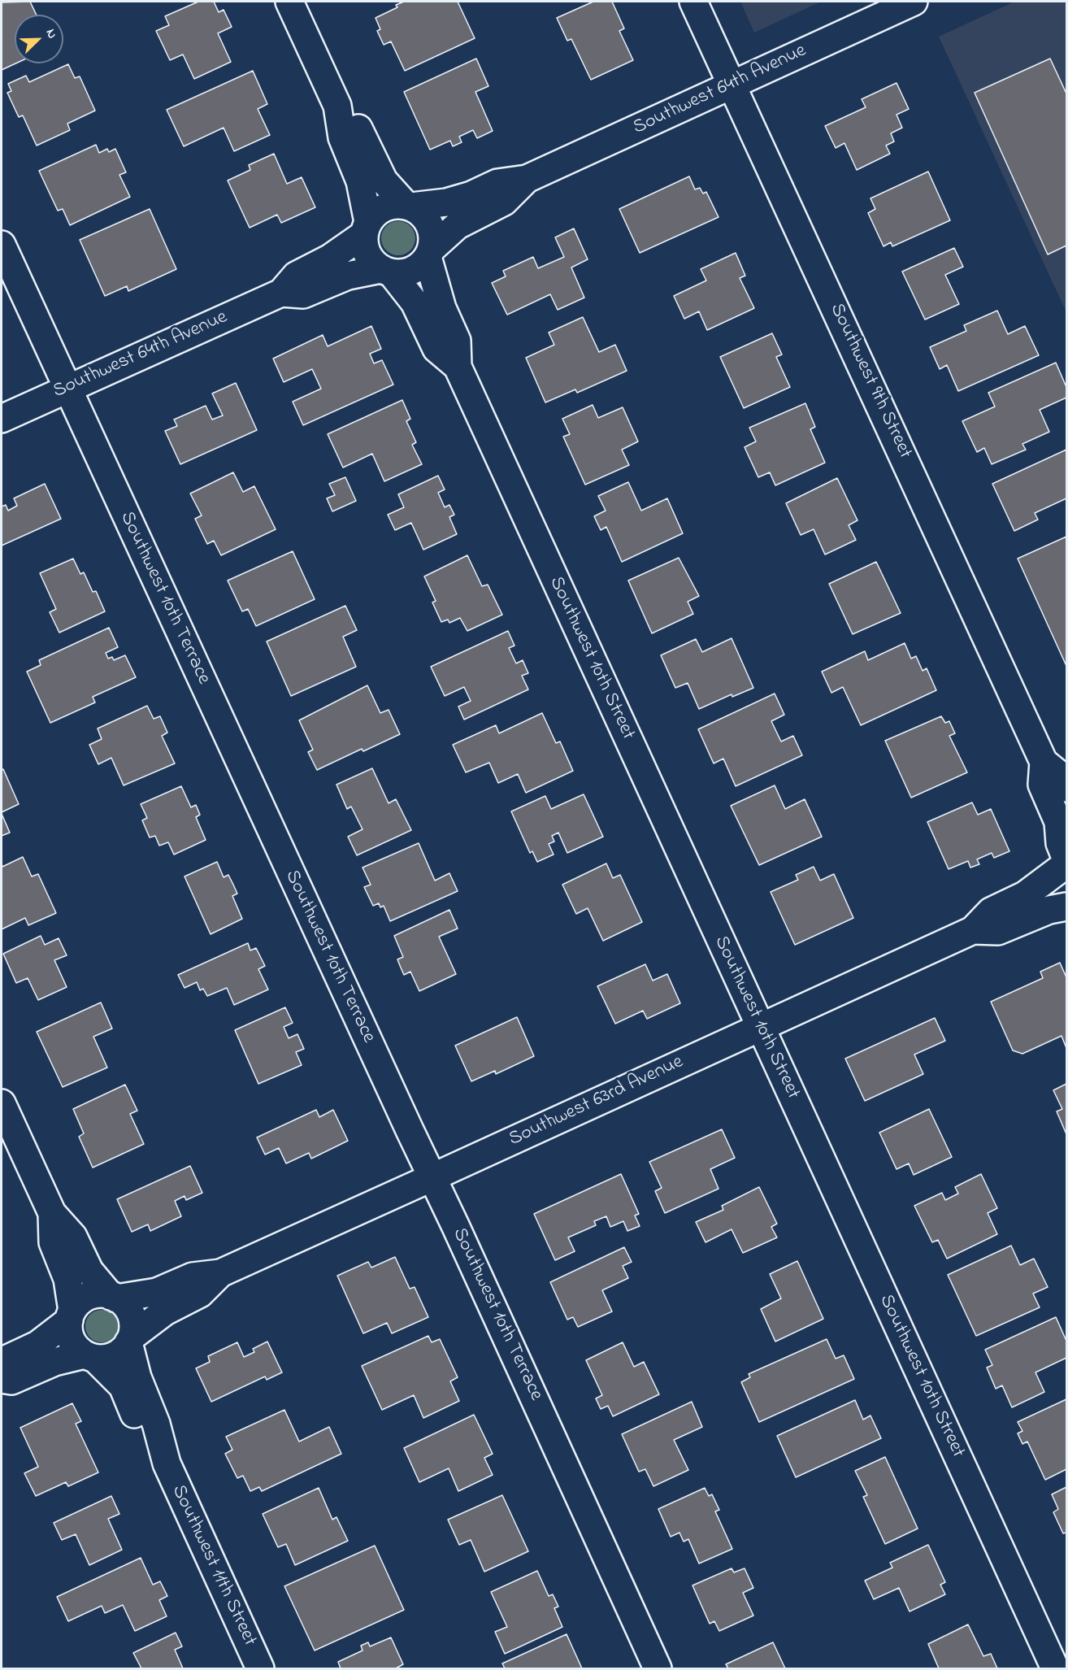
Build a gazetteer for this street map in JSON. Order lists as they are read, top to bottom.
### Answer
{
  "streets": {
    "street": [
      "Southwest 64th Avenue",
      "Southwest 9th Street",
      "Southwest 10th Terrace",
      "Southwest 10th Street",
      "Southwest 63rd Avenue",
      "Southwest 11th Street"
    ]
  },
  "crossings": [
    ["Southwest 64th Avenue", "Southwest 9th Street"],
    ["Southwest 64th Avenue", "Southwest 10th Terrace"],
    ["Southwest 64th Avenue", "Southwest 10th Street"],
    ["Southwest 9th Street", "Southwest 63rd Avenue"],
    ["Southwest 10th Terrace", "Southwest 63rd Avenue"],
    ["Southwest 10th Street", "Southwest 63rd Avenue"],
    ["Southwest 63rd Avenue", "Southwest 11th Street"]
  ],
  "north": "top right"
}
